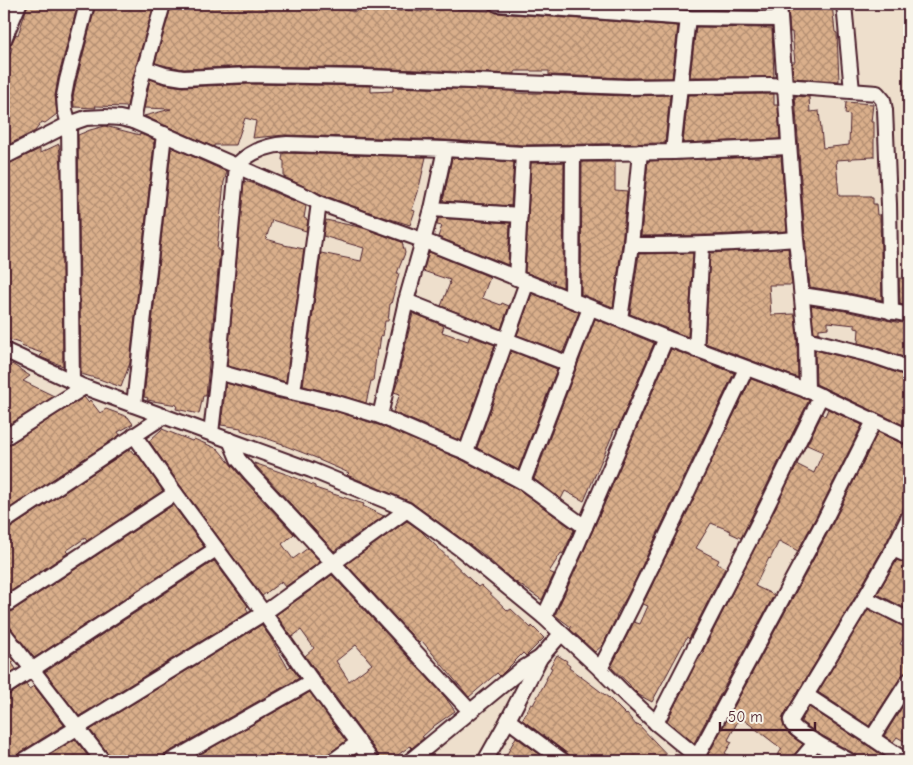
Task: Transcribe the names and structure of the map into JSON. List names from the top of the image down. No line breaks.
{"scale_bar":"50 m"}
